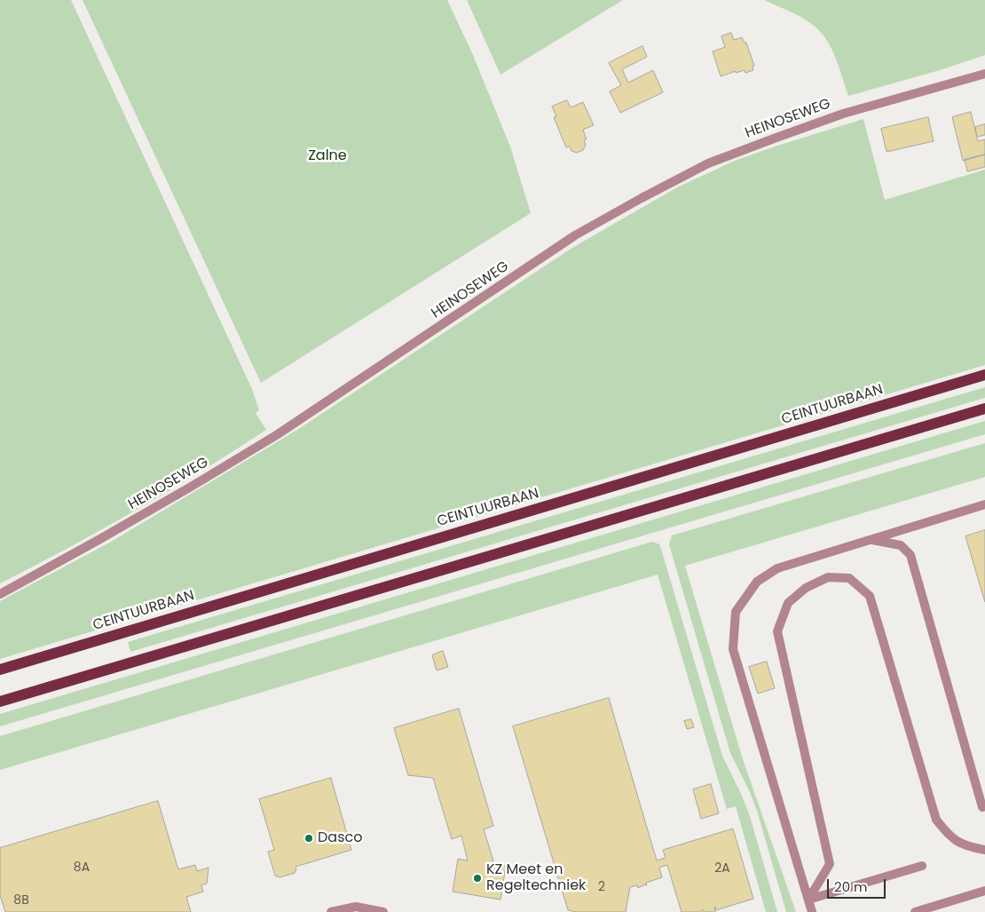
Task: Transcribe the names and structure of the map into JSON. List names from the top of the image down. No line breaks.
{"streets":{"main road":["CEINTUURBAAN"],"street":["HEINOSEWEG"]},"parks":["Zalne"],"places":["Dasco","KZ Meet en Regeltechniek"],"house_numbers":["8A","2A","2","8B"],"scale_bar":"20 m"}
